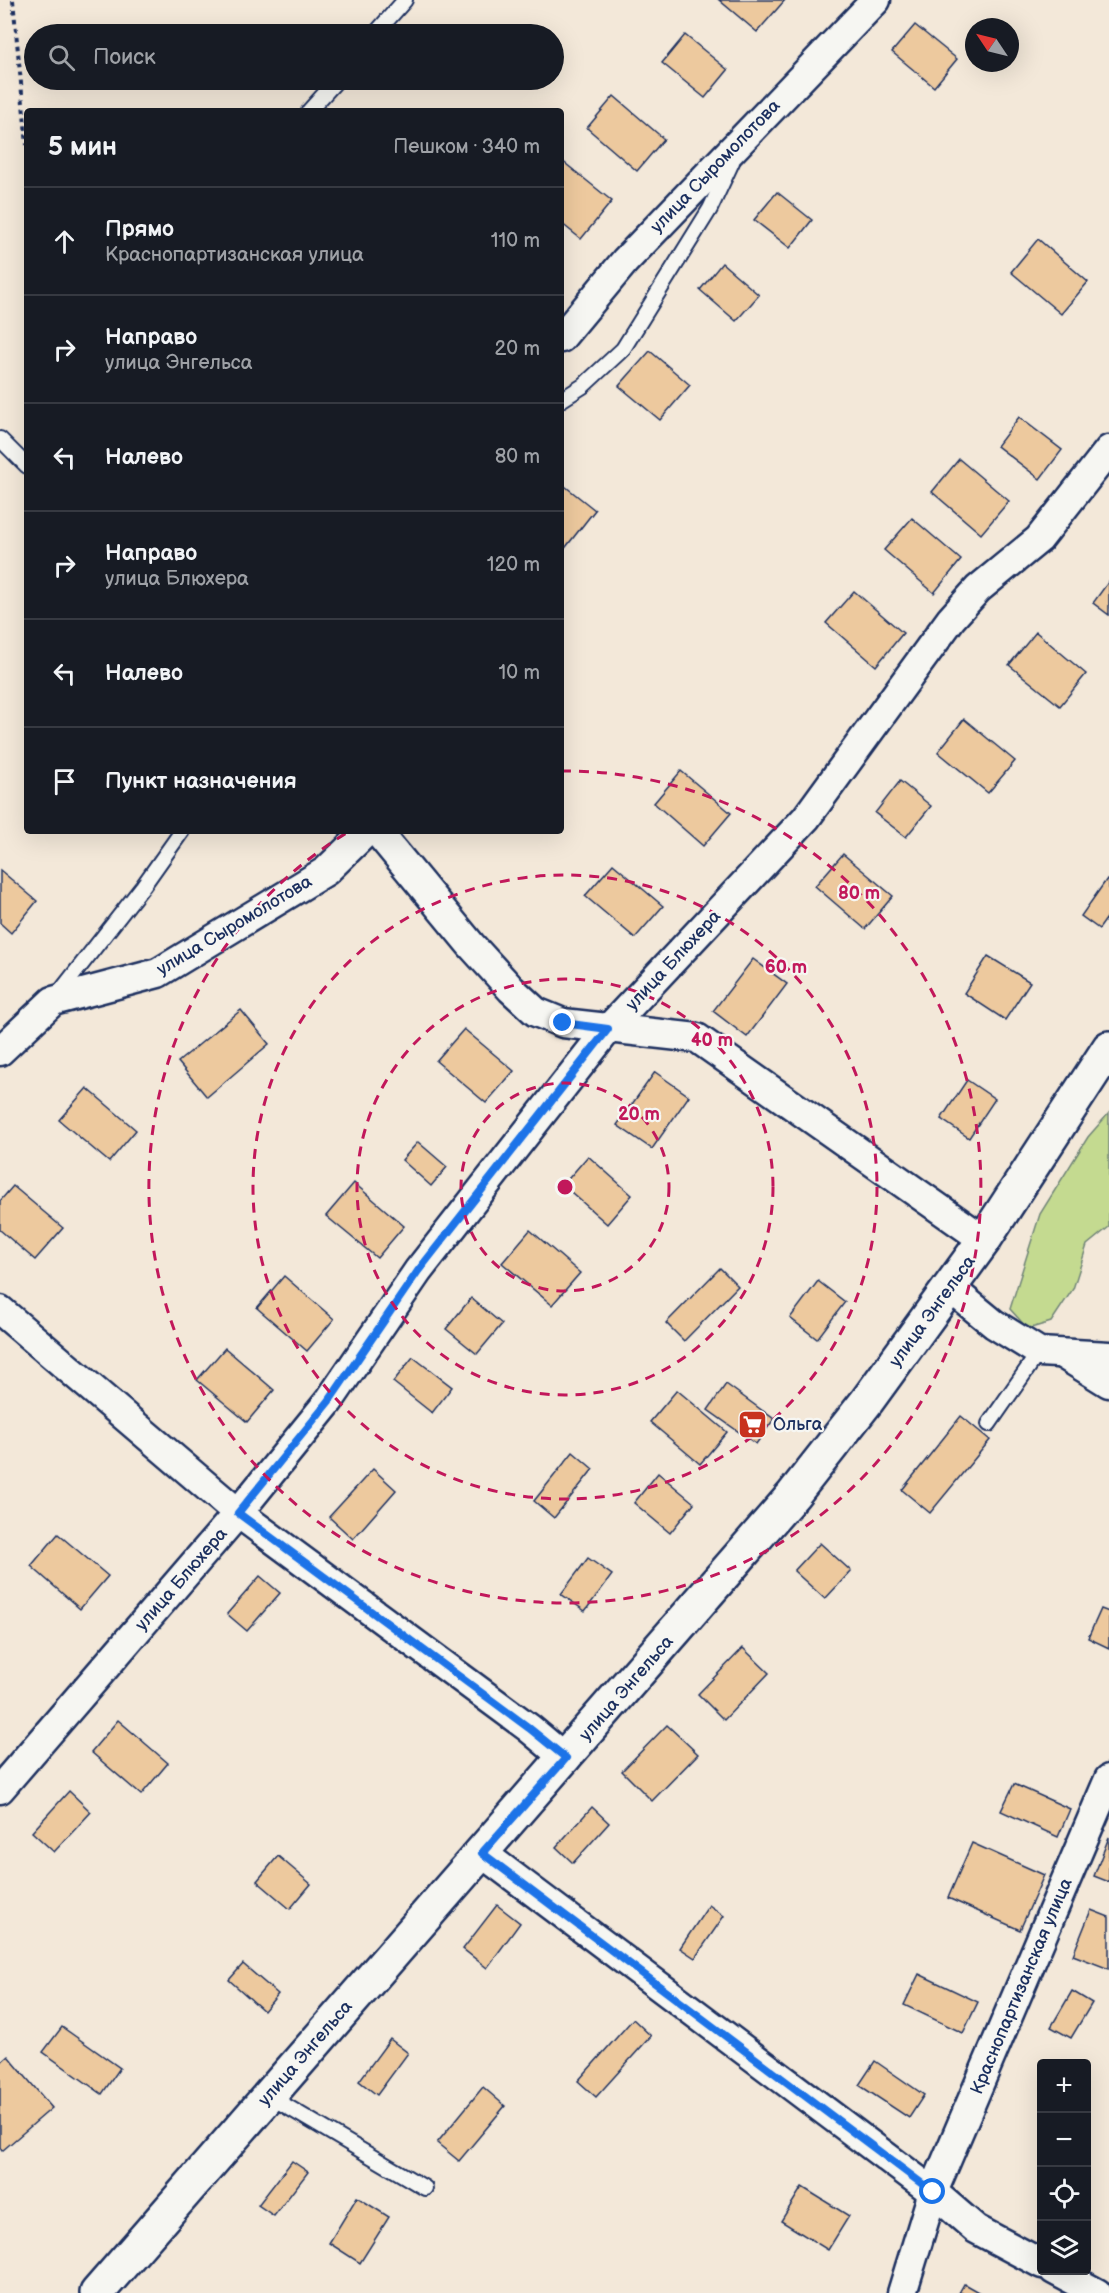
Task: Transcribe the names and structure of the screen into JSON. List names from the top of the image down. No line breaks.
{"streets":{"main road":["улица Энгельса"],"street":["улица Сыромолотова","улица Блюхера","Краснопартизанская улица"]},"places":{"supermarket":["Ольга"]},"north":"top left","page":{"search":"Поиск","heading":["5 мин","Пешком · 340 m"],"list":[["Прямо","Краснопартизанская улица","110 m"],["Направо","улица Энгельса","20 m"],["Налево","80 m"],["Направо","улица Блюхера","120 m"],["Налево","10 m"],"Пункт назначения"],"map_buttons":["+","−"]},"rings":["80 m","60 m","40 m","20 m"]}
